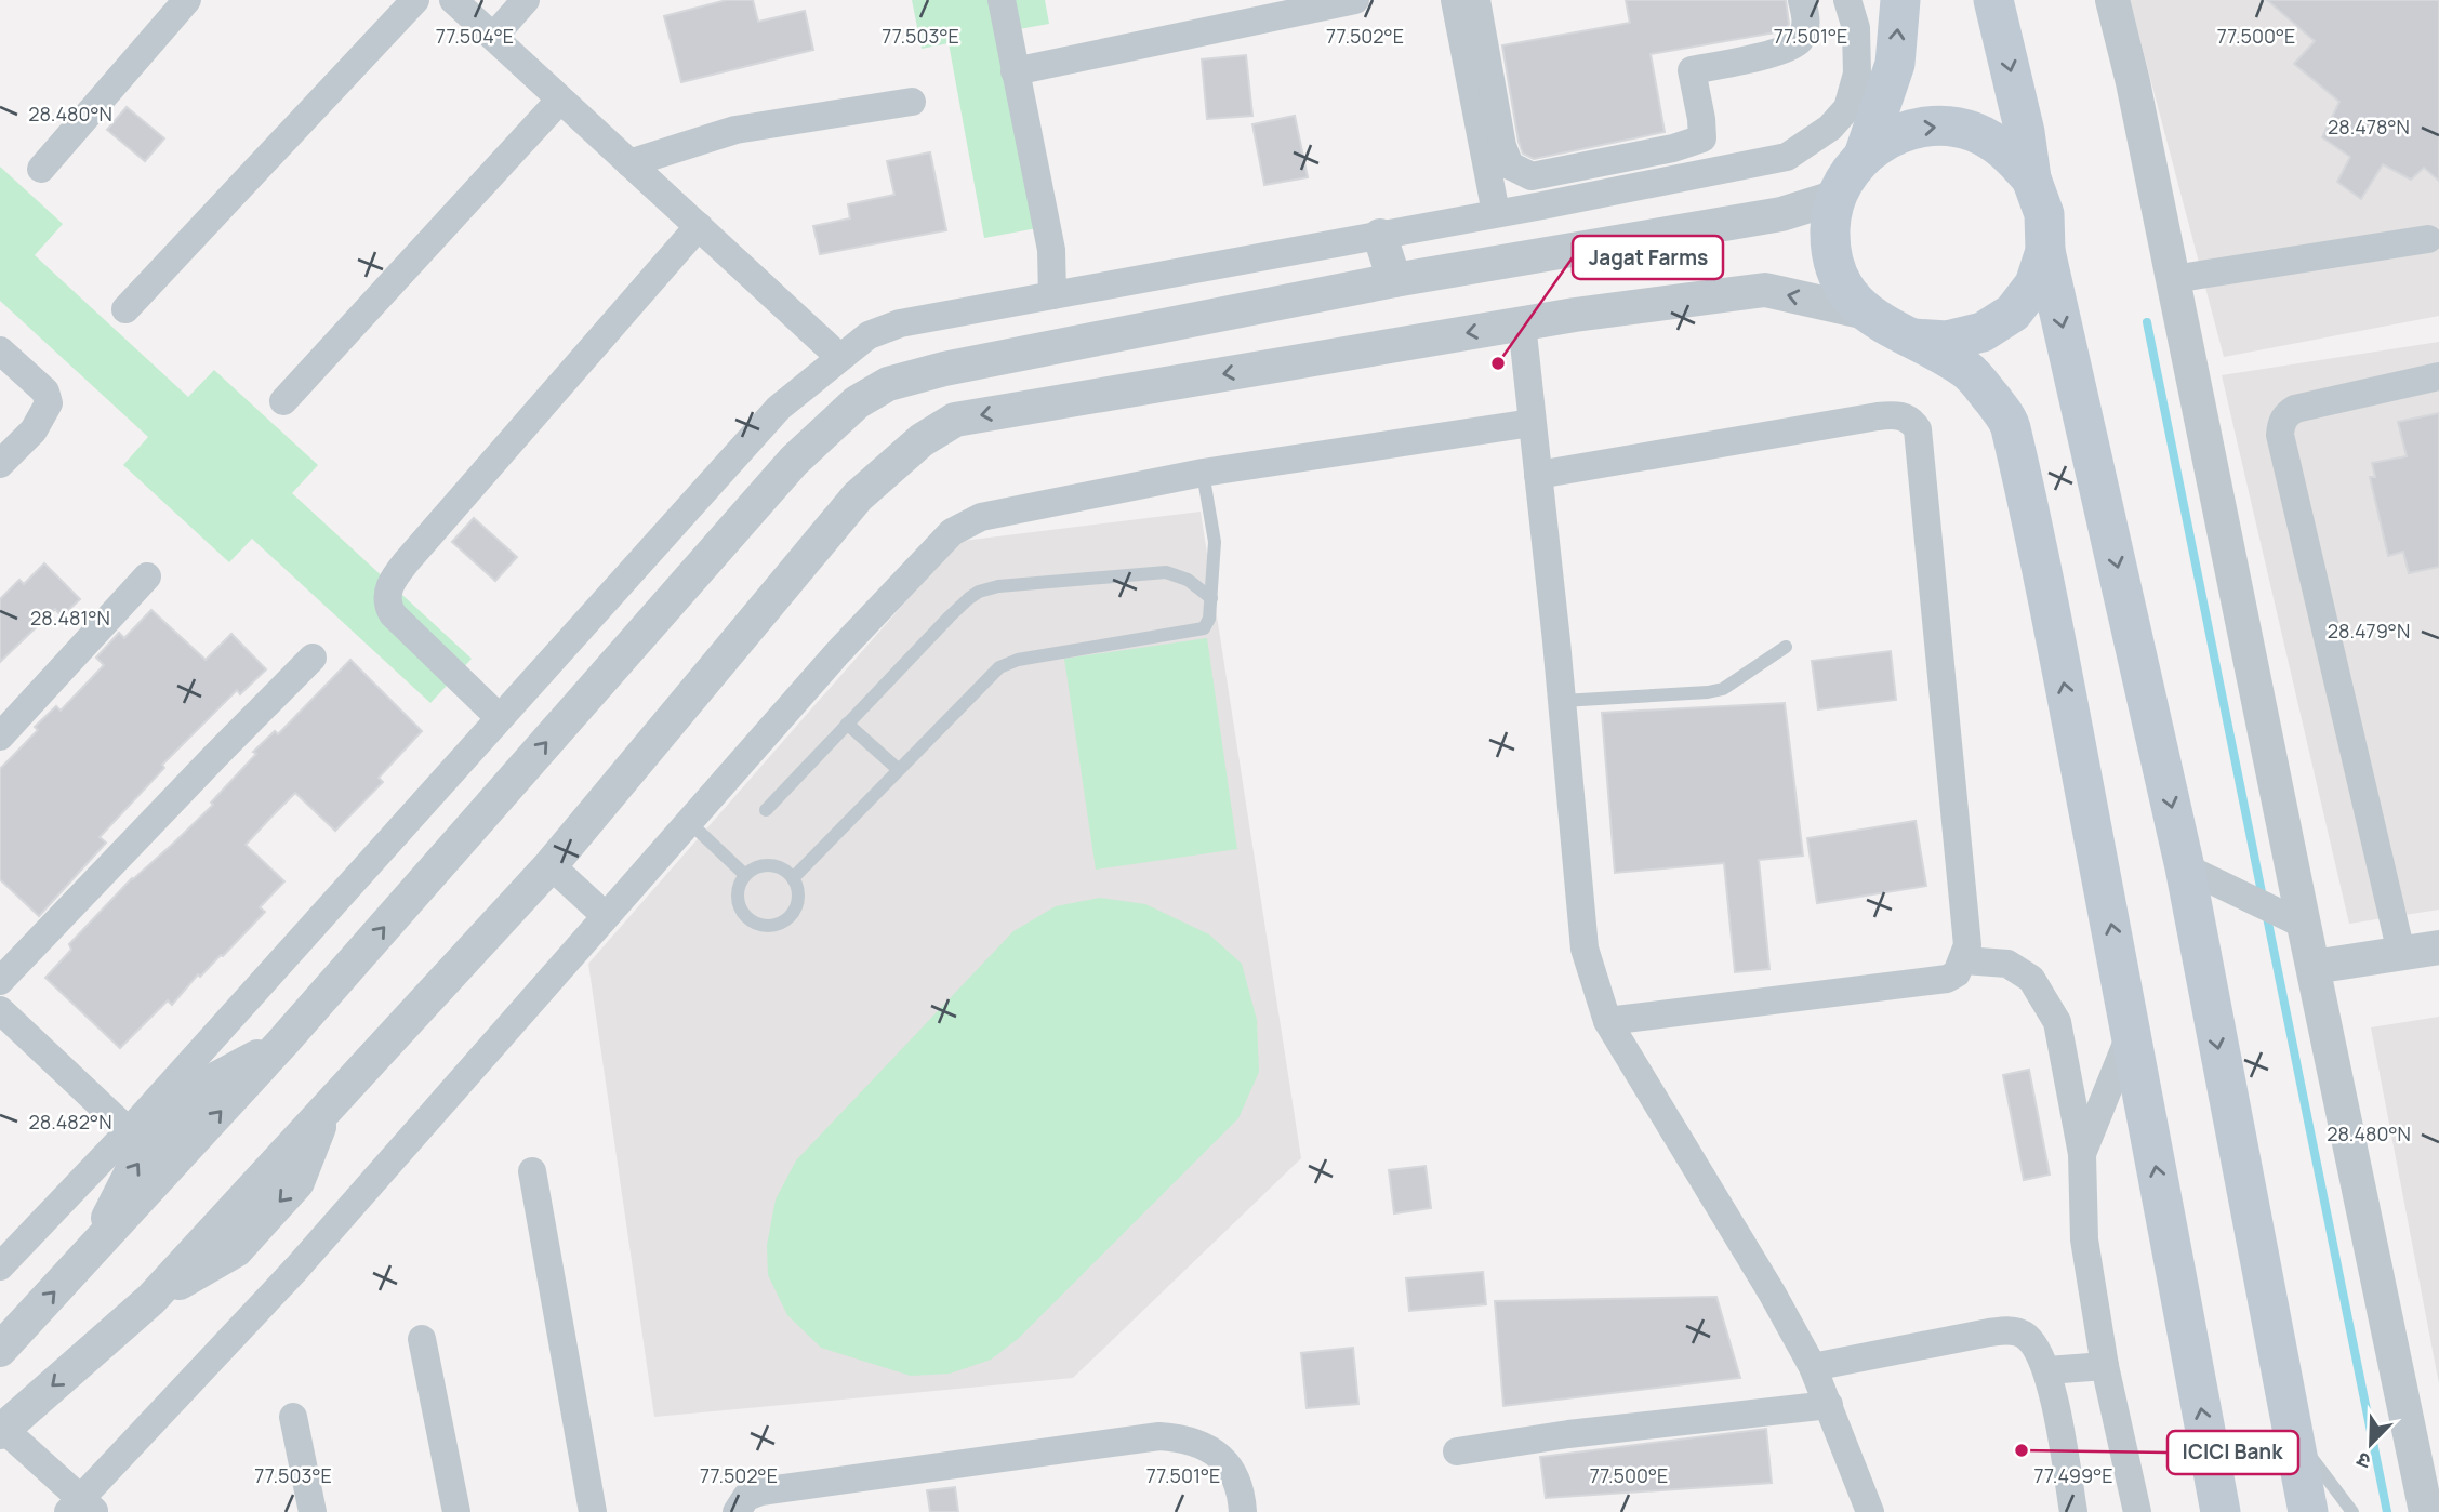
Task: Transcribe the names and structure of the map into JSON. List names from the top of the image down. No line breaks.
{"places":["Jagat Farms","ICICI Bank"],"north":"bottom left","coordinates":["77.503°E","77.502°E","77.501°E","77.500°E","77.504°E","28.480°N","28.478°N","28.481°N","28.479°N","28.482°N","77.499°E"]}
